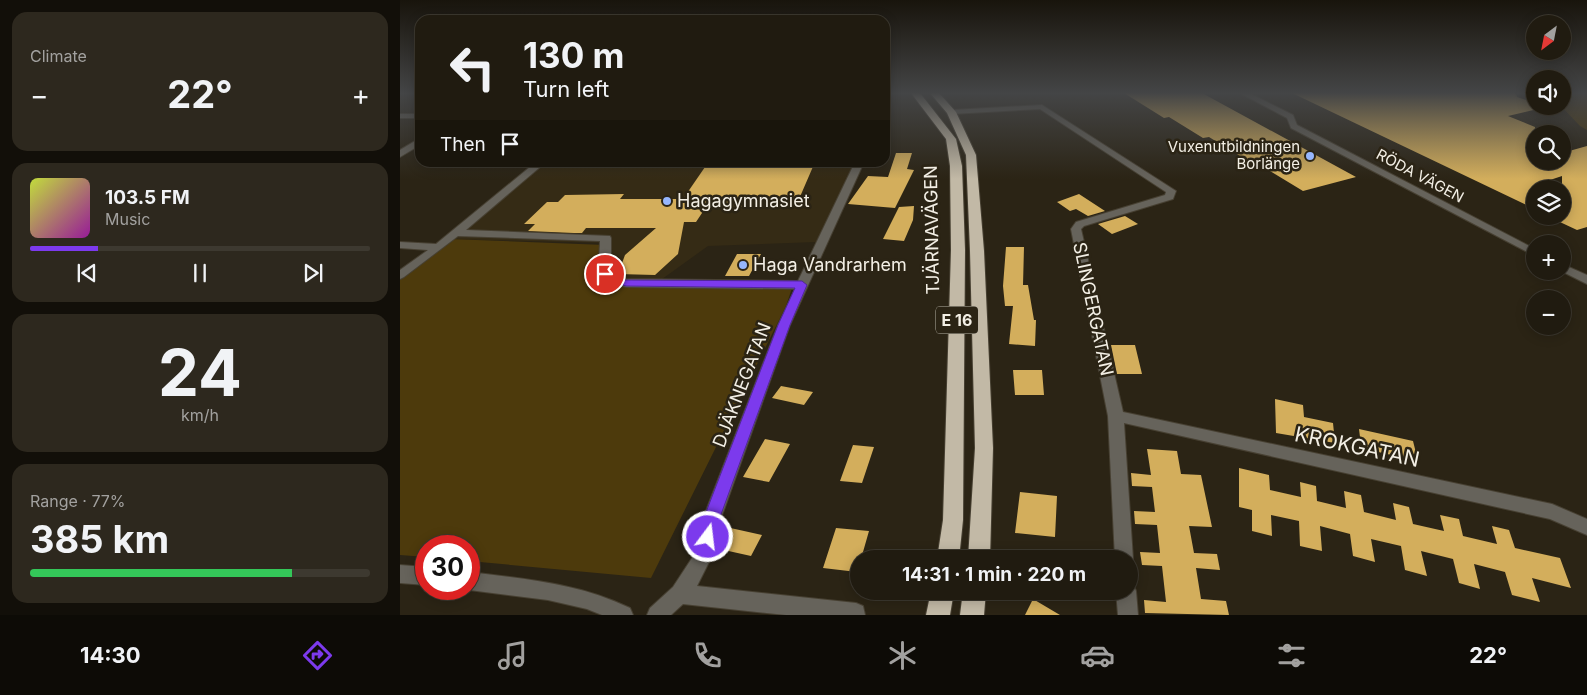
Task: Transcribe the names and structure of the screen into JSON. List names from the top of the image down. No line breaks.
{"streets":{"highway":["TJÄRNAVÄGEN","E 16"],"street":["RÖDA VÄGEN","SLINGERGATAN","DJÄKNEGATAN","KROKGATAN"]},"crossings":[["SLINGERGATAN","KROKGATAN"]],"places":["Vuxenutbildningen Borlänge","Hagagymnasiet","Haga Vandrarhem"],"north":"bottom left","page":{"tile":["Climate",["24","km/h"],["Range · 77%","385 km"]],"map_buttons":["+","−"],"turn":["130 m","Turn left"],"heat":["−","22°","+"],"then":"Then","song":["103.5 FM","Music"],"limit":"30","trip":"14:31 · 1 min · 220 m","tabs":["14:30","22°"]}}
